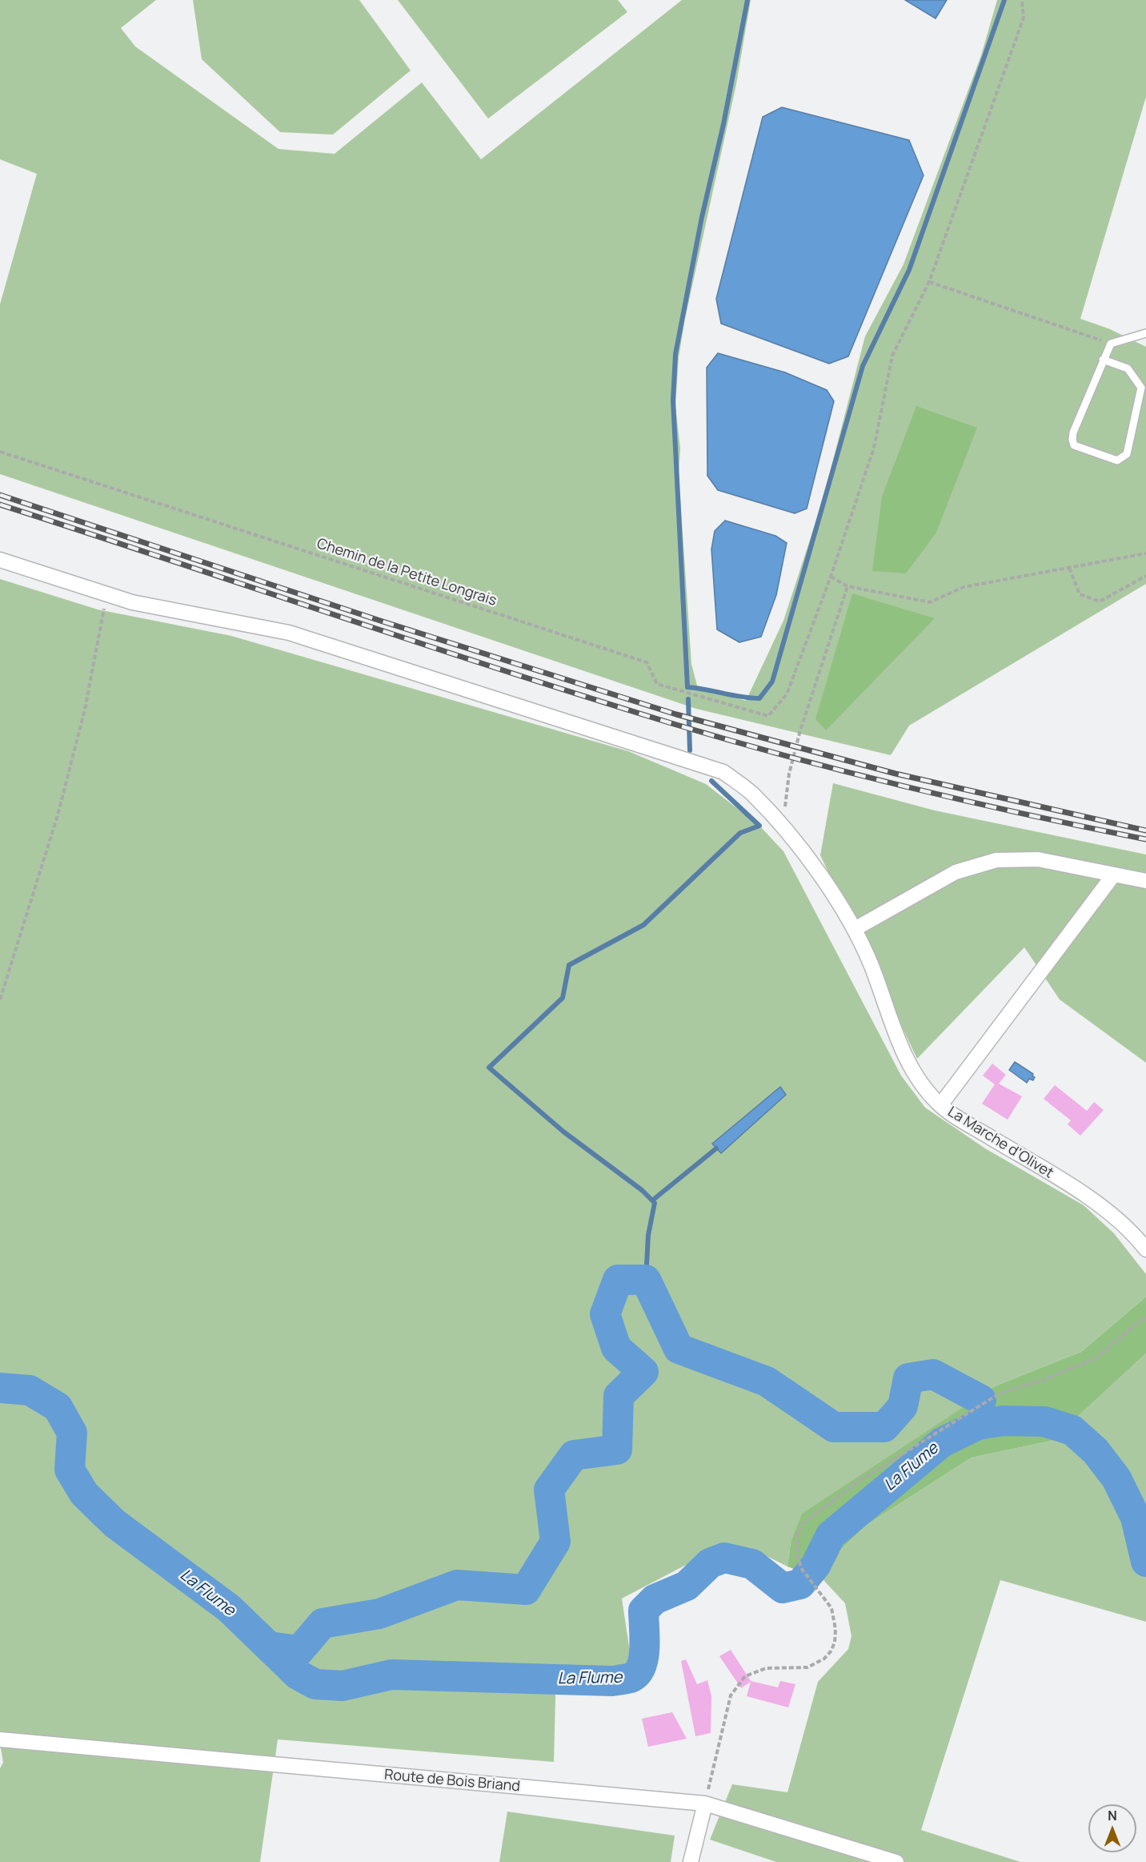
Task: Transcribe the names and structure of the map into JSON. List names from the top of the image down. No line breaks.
{"streets":{"street":["La Marche d'Olivet","Route de Bois Briand"],"path":["Chemin de la Petite Longrais"]},"water":["La Flume"],"north":"top"}
